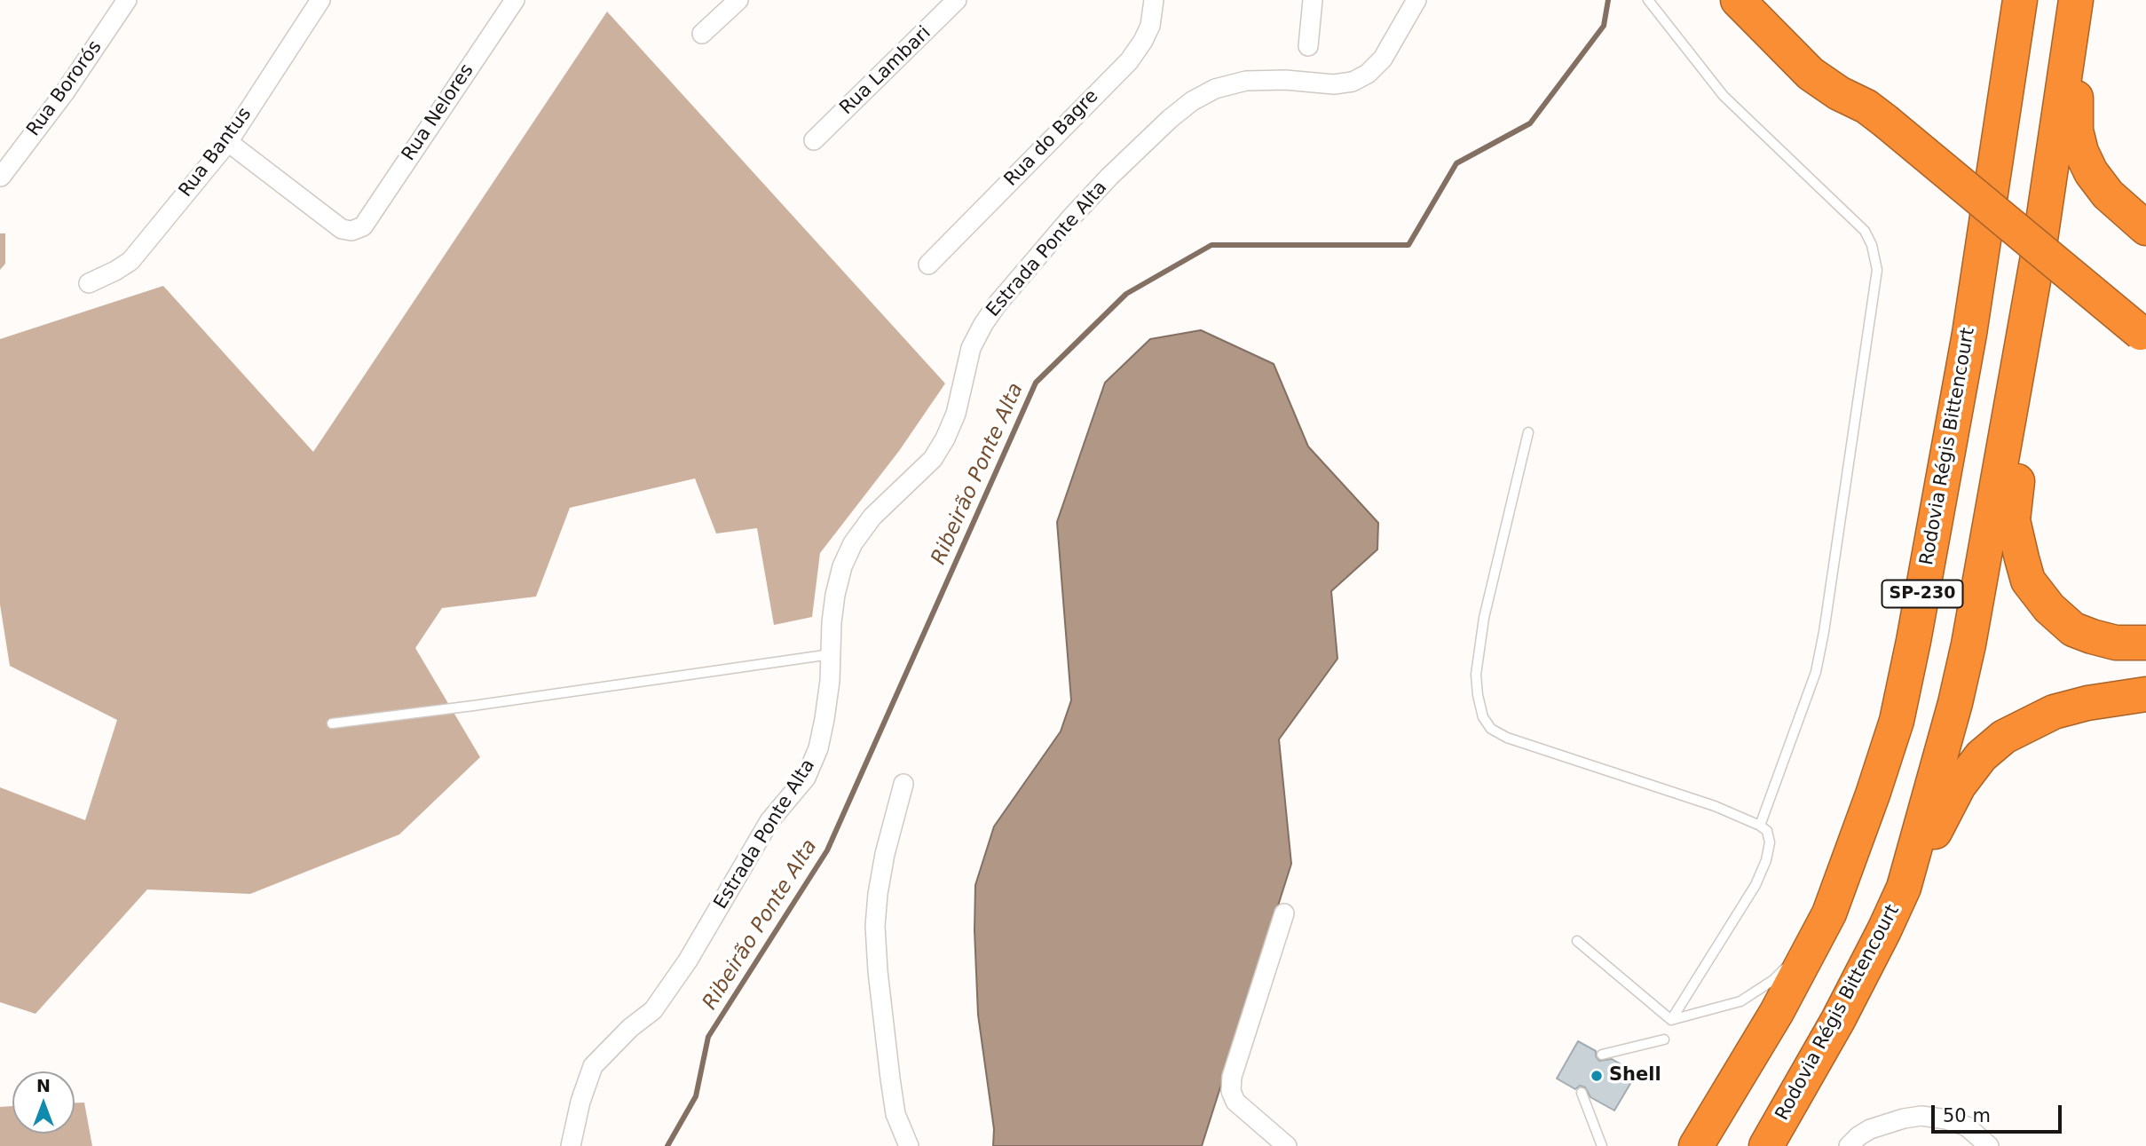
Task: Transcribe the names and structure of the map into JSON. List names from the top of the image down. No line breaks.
{"streets":{"highway":["Rodovia Régis Bittencourt","SP-230"],"street":["Rua Lambari","Rua Bororós","Rua Nelores","Rua do Bagre","Rua Bantus","Estrada Ponte Alta"]},"crossings":[["Rua Nelores","Rua Bantus"]],"water":["Ribeirão Ponte Alta"],"places":["Shell"],"scale_bar":"50 m","north":"top"}
